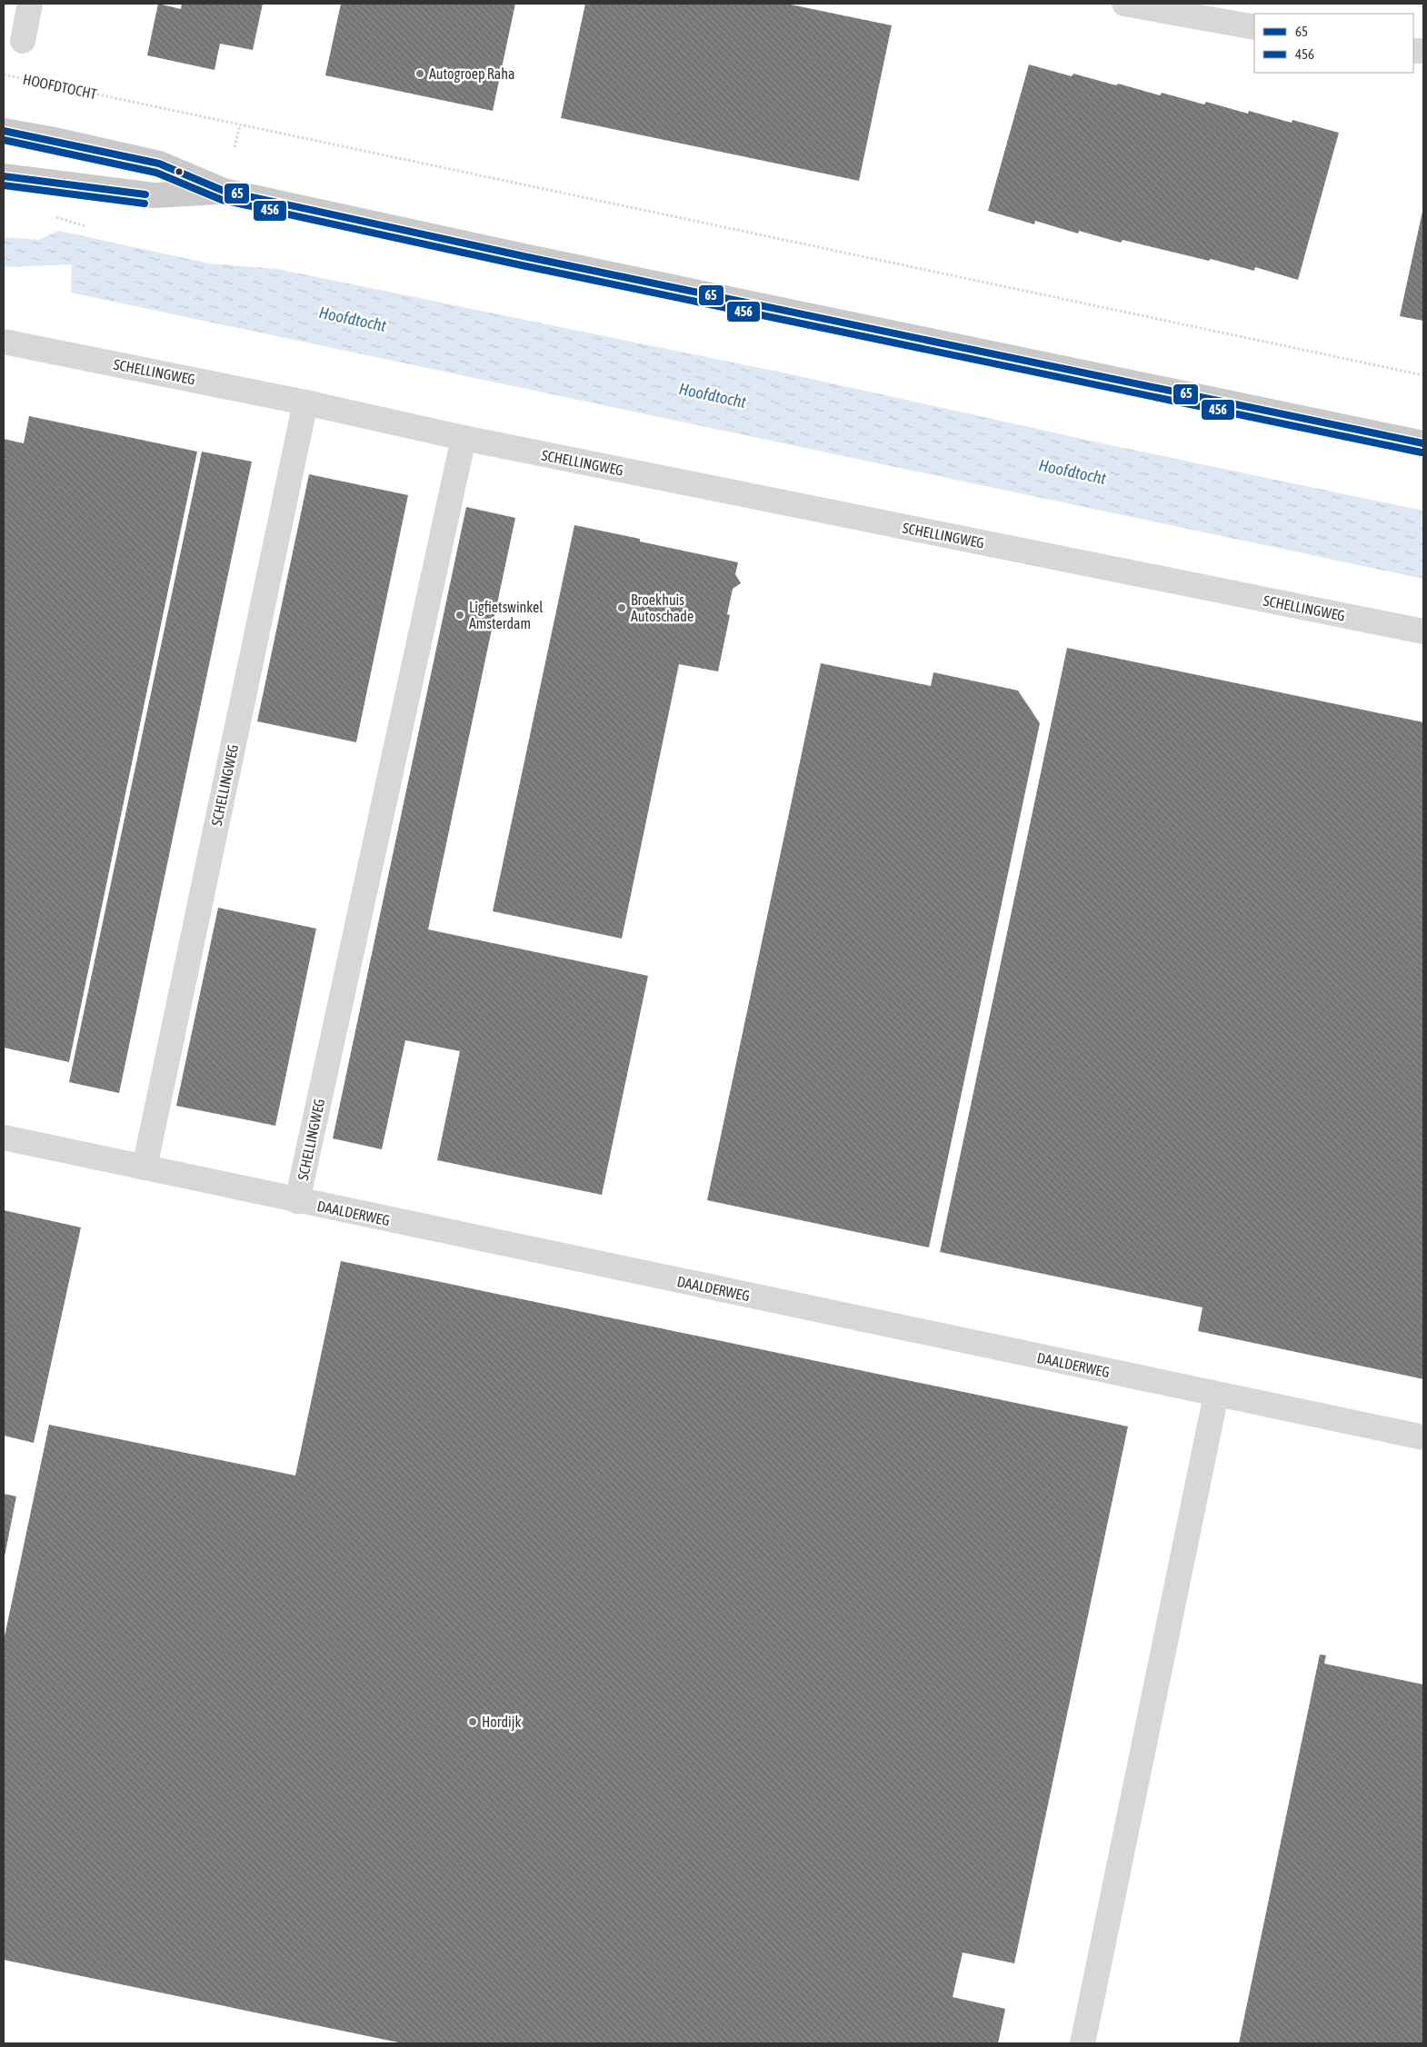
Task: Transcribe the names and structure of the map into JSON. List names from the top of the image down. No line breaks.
{"streets":{"street":["SCHELLINGWEG","DAALDERWEG"],"path":["HOOFDTOCHT"]},"crossings":[["SCHELLINGWEG","DAALDERWEG"]],"water":["Hoofdtocht"],"places":["Autogroep Raha","Broekhuis Autoschade","Ligfietswinkel Amsterdam","Hordijk"],"lines":["transit line 65","transit line 456"],"legend":["65","456"]}
